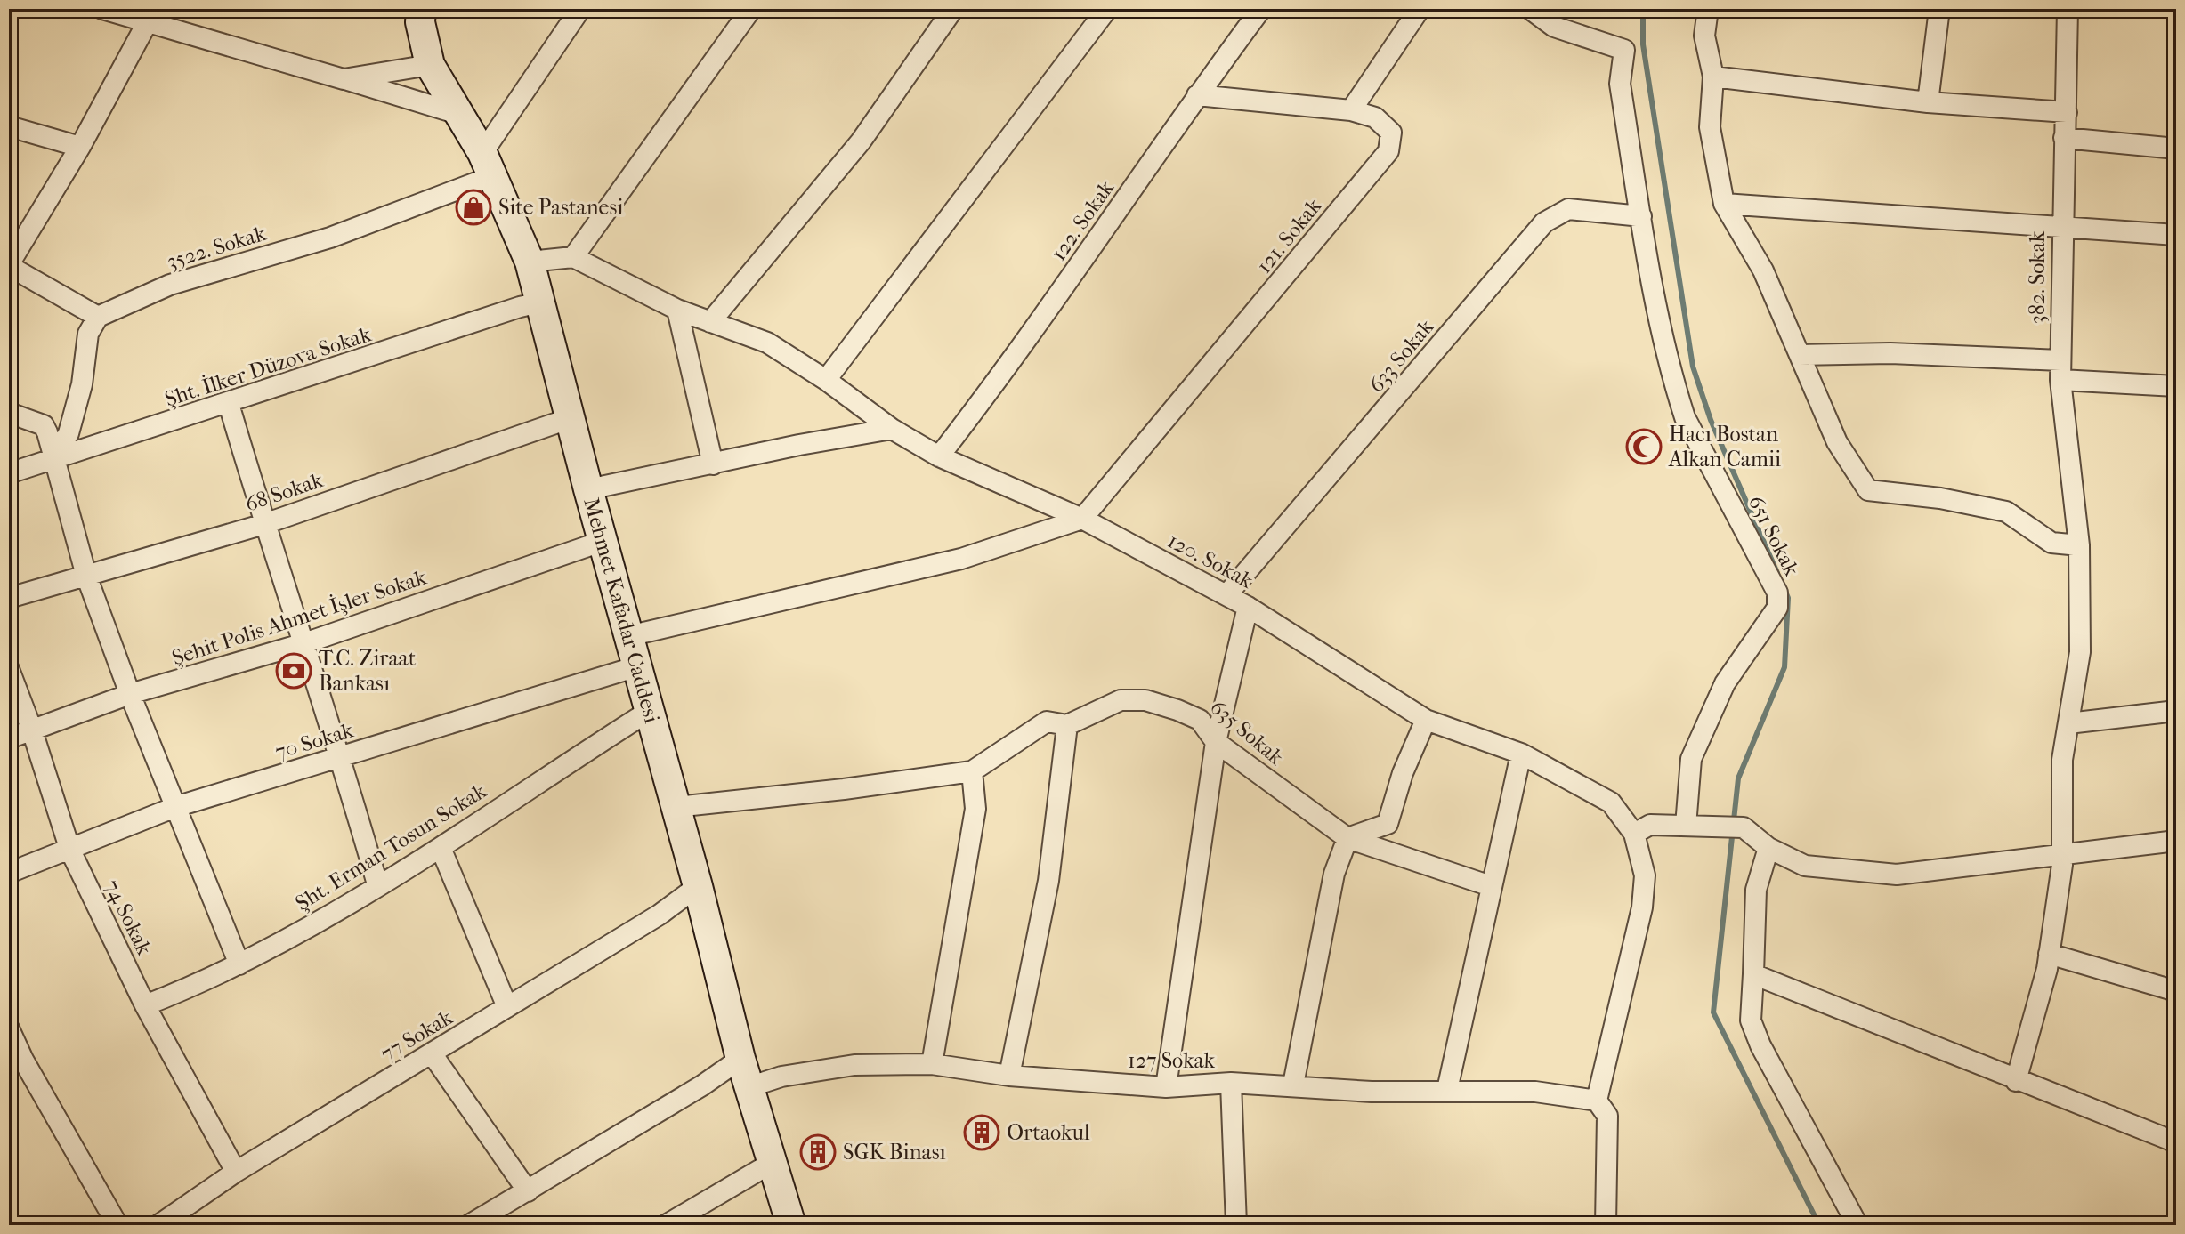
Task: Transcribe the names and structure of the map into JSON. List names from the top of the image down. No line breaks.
{"streets":{"main road":["Mehmet Kafadar Caddesi"],"street":["122. Sokak","121. Sokak","3522. Sokak","382. Sokak","633 Sokak","Şht. İlker Düzova Sokak","68 Sokak","651 Sokak","120. Sokak","Şehit Polis Ahmet İşler Sokak","635 Sokak","70 Sokak","Şht. Erman Tosun Sokak","74 Sokak","77 Sokak","127 Sokak"]},"crossings":[["122. Sokak","121. Sokak"],["122. Sokak","120. Sokak"],["121. Sokak","120. Sokak"],["3522. Sokak","Mehmet Kafadar Caddesi"],["633 Sokak","651 Sokak"],["633 Sokak","120. Sokak"],["Şht. İlker Düzova Sokak","Mehmet Kafadar Caddesi"],["68 Sokak","Mehmet Kafadar Caddesi"],["Mehmet Kafadar Caddesi","Şehit Polis Ahmet İşler Sokak"],["Mehmet Kafadar Caddesi","635 Sokak"],["Mehmet Kafadar Caddesi","70 Sokak"],["Mehmet Kafadar Caddesi","Şht. Erman Tosun Sokak"],["Mehmet Kafadar Caddesi","77 Sokak"],["Mehmet Kafadar Caddesi","127 Sokak"],["Şehit Polis Ahmet İşler Sokak","74 Sokak"],["70 Sokak","74 Sokak"],["Şht. Erman Tosun Sokak","74 Sokak"],["74 Sokak","77 Sokak"]],"places":{"shop":["Site Pastanesi"],"mosque":["Hacı Bostan Alkan Camii"],"bank":["T.C. Ziraat Bankası"],"building":["Ortaokul","SGK Binası"]}}
